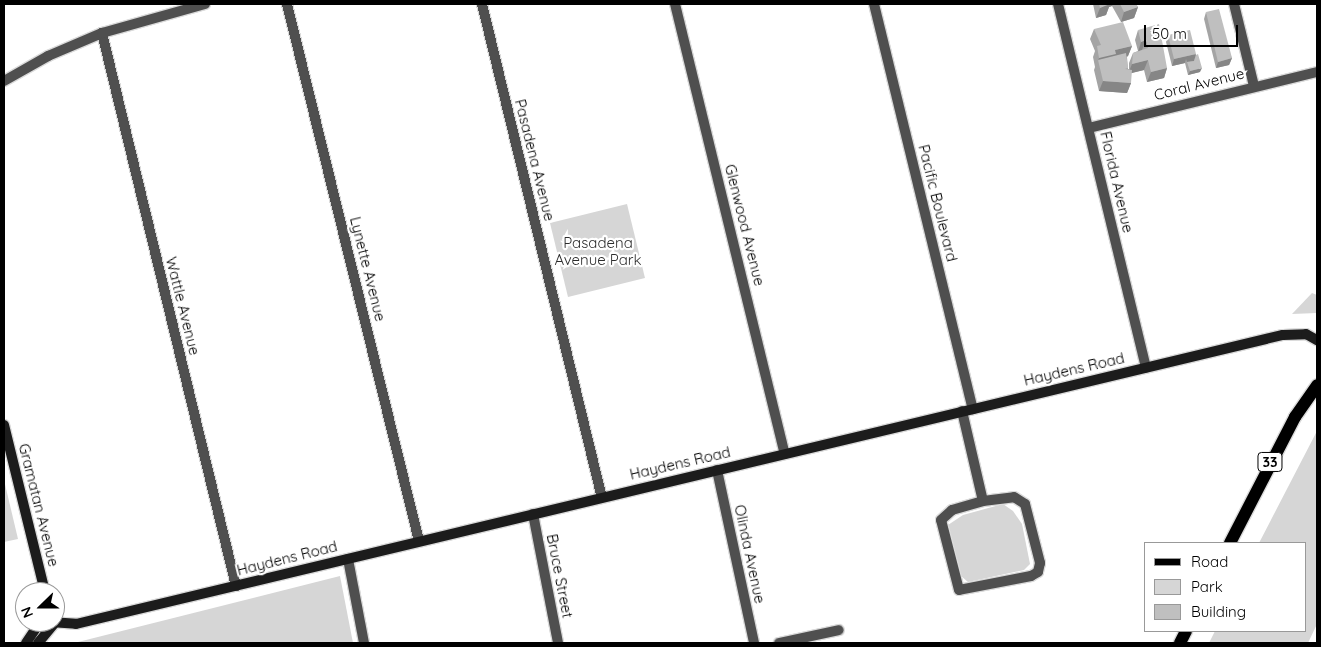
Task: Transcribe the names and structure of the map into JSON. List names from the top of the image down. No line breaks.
{"streets":{"main road":["33"],"street":["Coral Avenue","Pasadena Avenue","Florida Avenue","Pacific Boulevard","Glenwood Avenue","Lynette Avenue","Wattle Avenue","Haydens Road","Gramatan Avenue","Olinda Avenue","Bruce Street"]},"crossings":[["Coral Avenue","Florida Avenue"],["Pasadena Avenue","Haydens Road"],["Florida Avenue","Haydens Road"],["Pacific Boulevard","Haydens Road"],["Glenwood Avenue","Haydens Road"],["Lynette Avenue","Haydens Road"],["Wattle Avenue","Haydens Road"],["Haydens Road","Olinda Avenue"],["Haydens Road","Bruce Street"]],"parks":["Pasadena Avenue Park"],"legend":["Road","Park","Building"],"scale_bar":"50 m","north":"left"}
